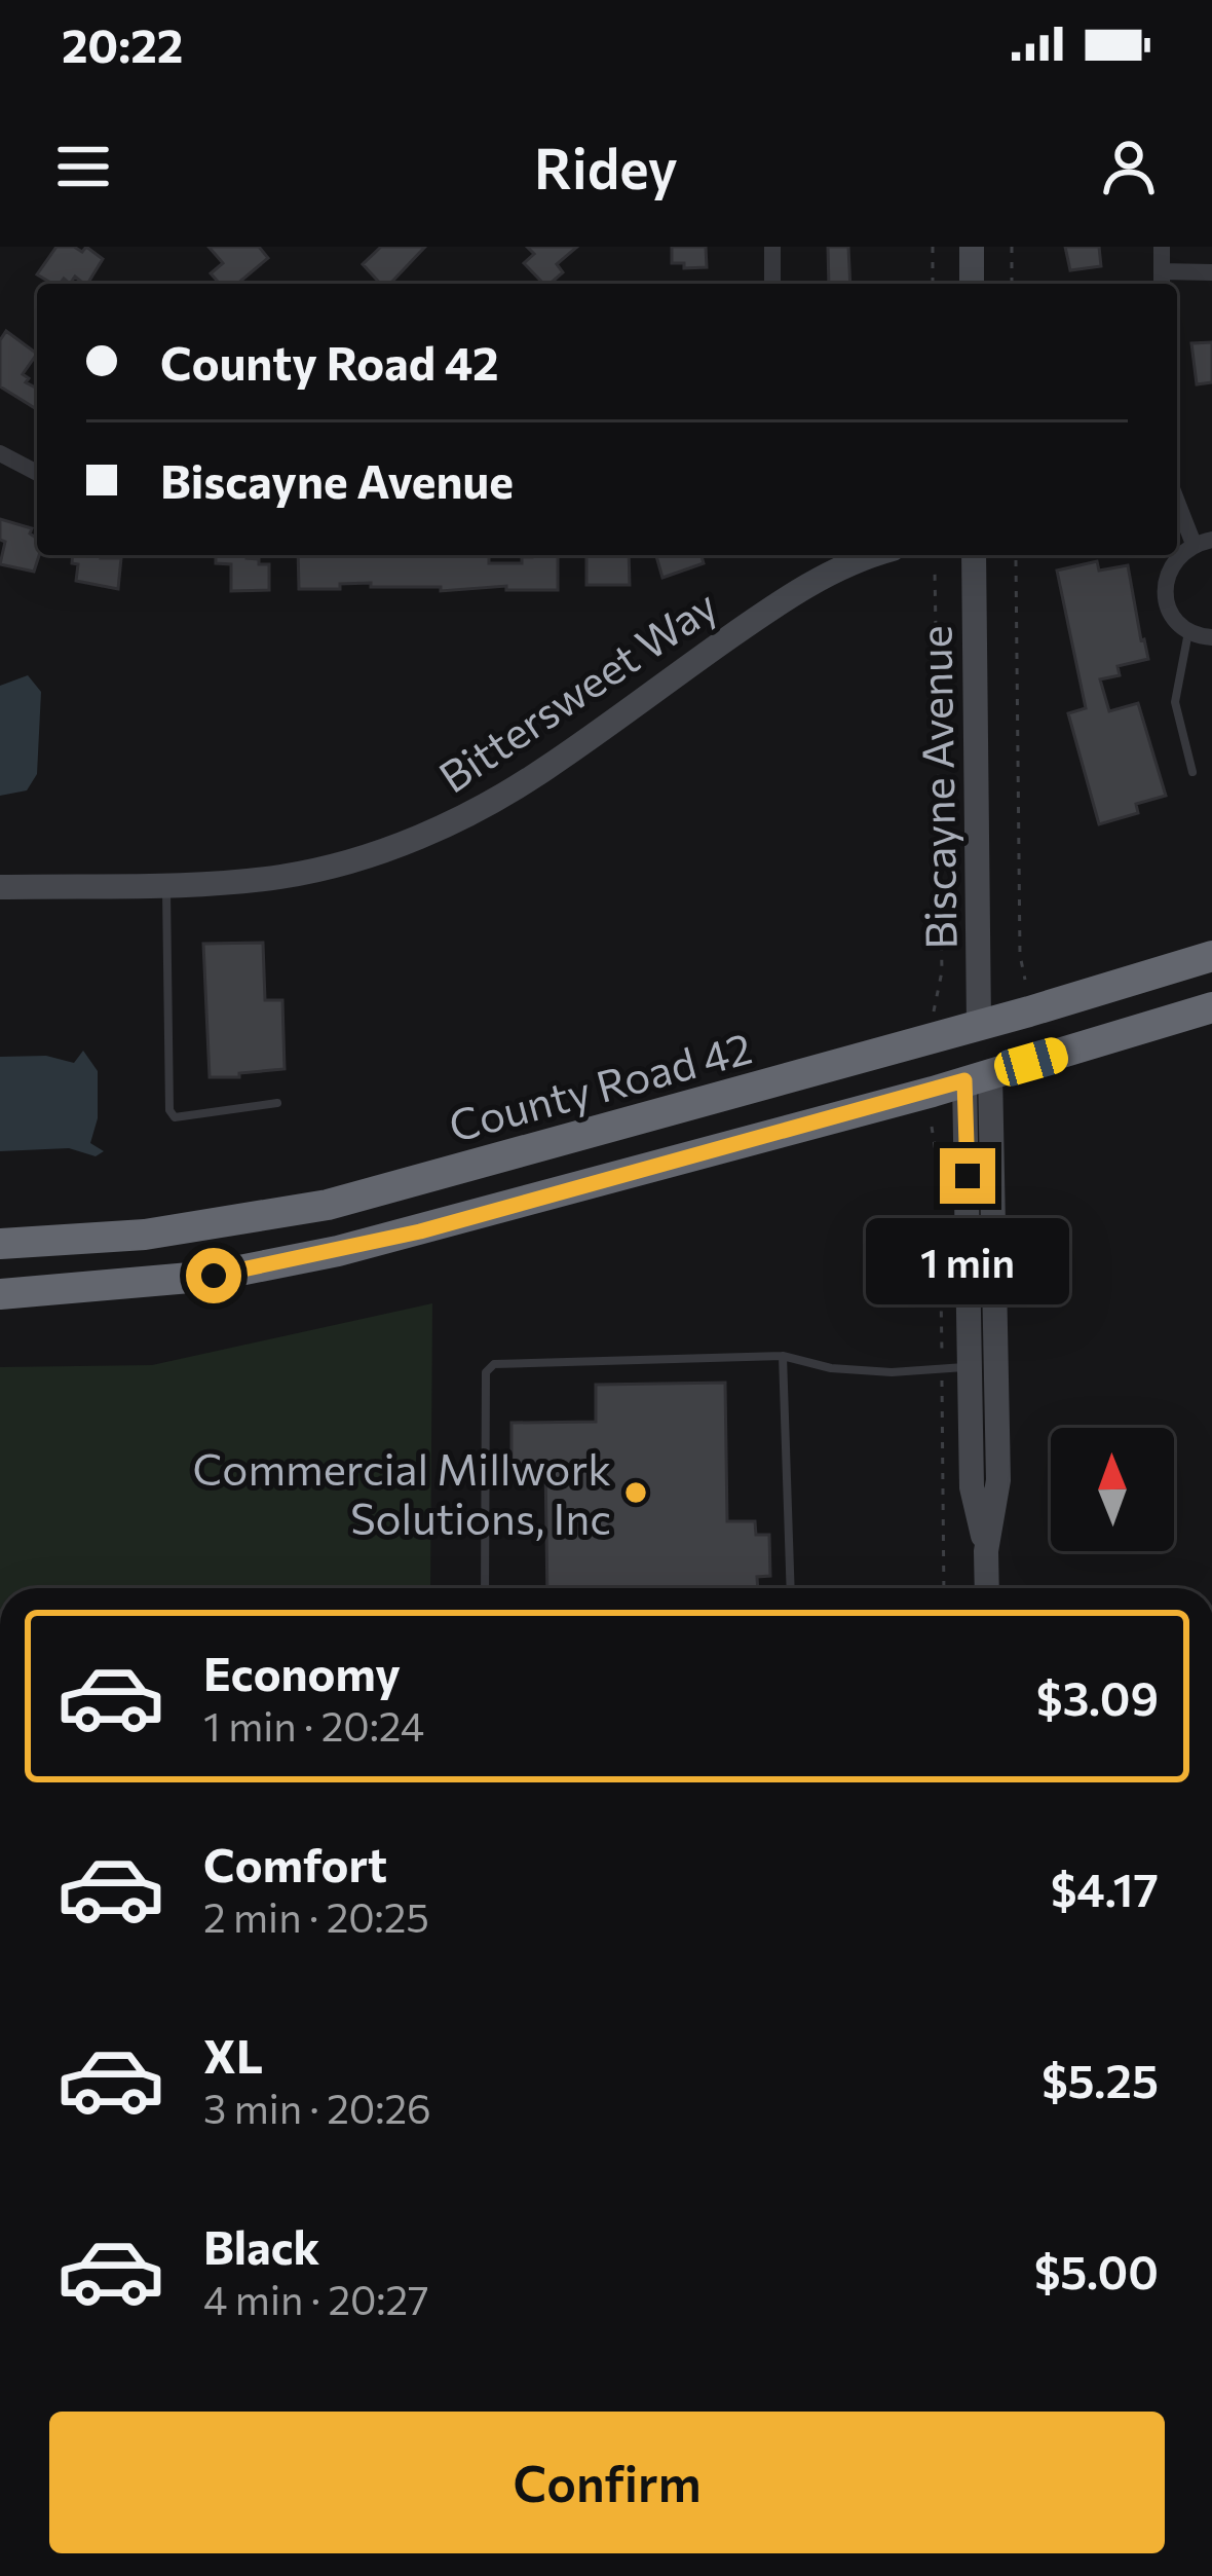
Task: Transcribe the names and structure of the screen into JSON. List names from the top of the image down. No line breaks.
{"streets":{"highway":["County Road 42"],"street":["Bittersweet Way","Biscayne Avenue"]},"crossings":[["Biscayne Avenue","County Road 42"]],"places":["Commercial Millwork Solutions, Inc"],"north":"top","page":{"status":"20:22","header":"Ridey","banner":["County Road 42","Biscayne Avenue"],"bubble":"1 min","list":[{"name":"Economy","note":"1 min · 20:24","value":"$3.09"},{"name":"Comfort","note":"2 min · 20:25","value":"$4.17"},{"name":"XL","note":"3 min · 20:26","value":"$5.25"},{"name":"Black","note":"4 min · 20:27","value":"$5.00"}],"buttons":"Confirm"}}
